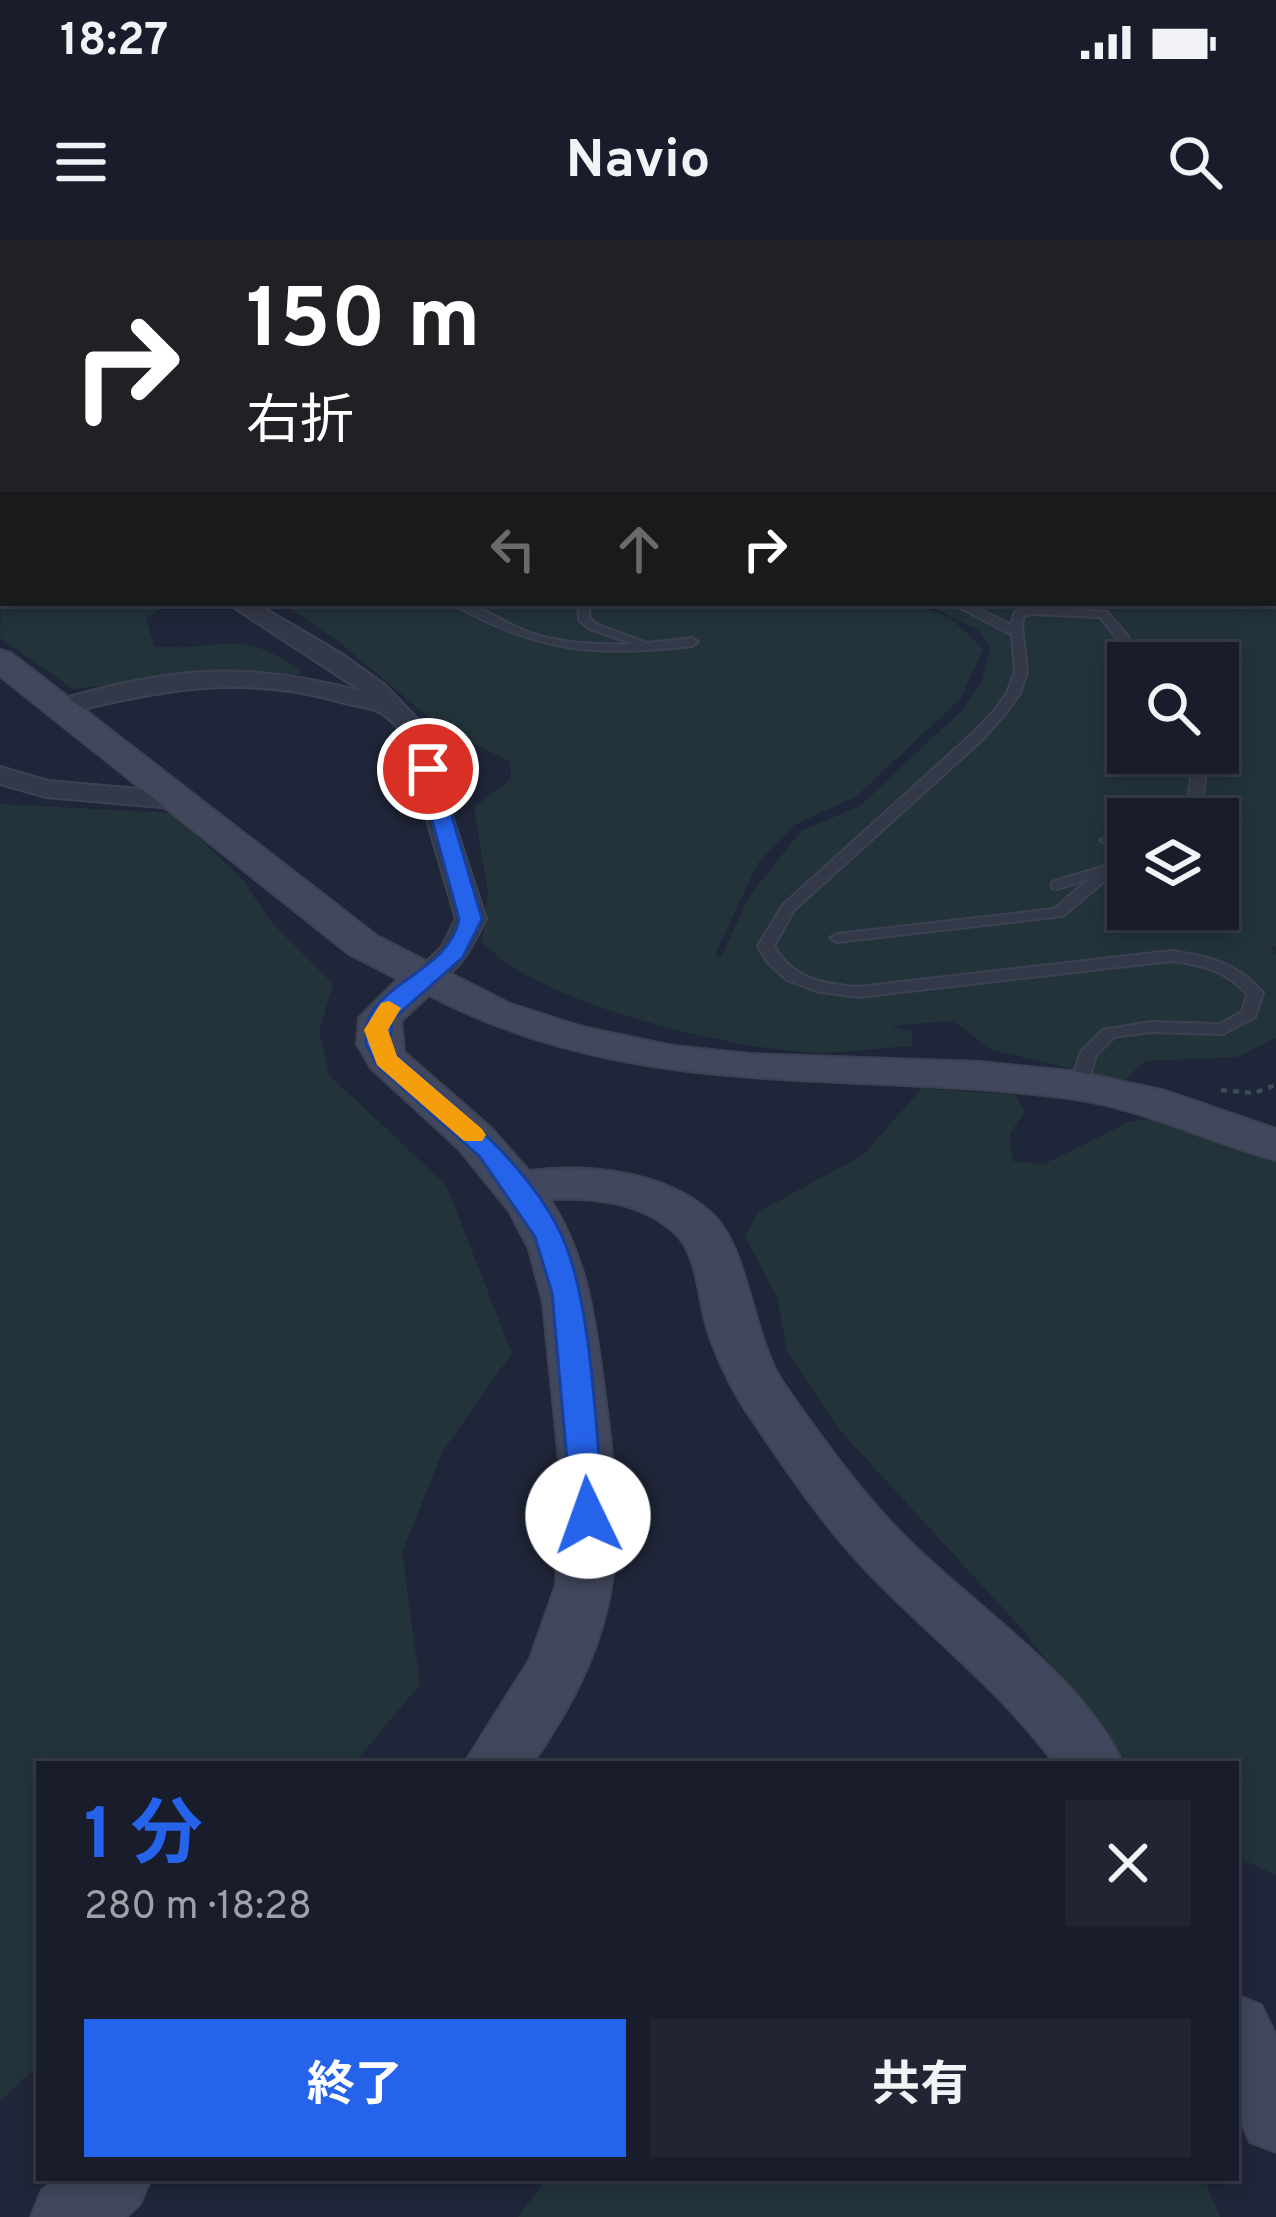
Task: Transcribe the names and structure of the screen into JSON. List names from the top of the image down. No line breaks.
{"page":{"status":"18:27","header":"Navio","turn":["150 m","右折"],"heading":["1 分","280 m · 18:28"],"buttons":["終了","共有"]}}
